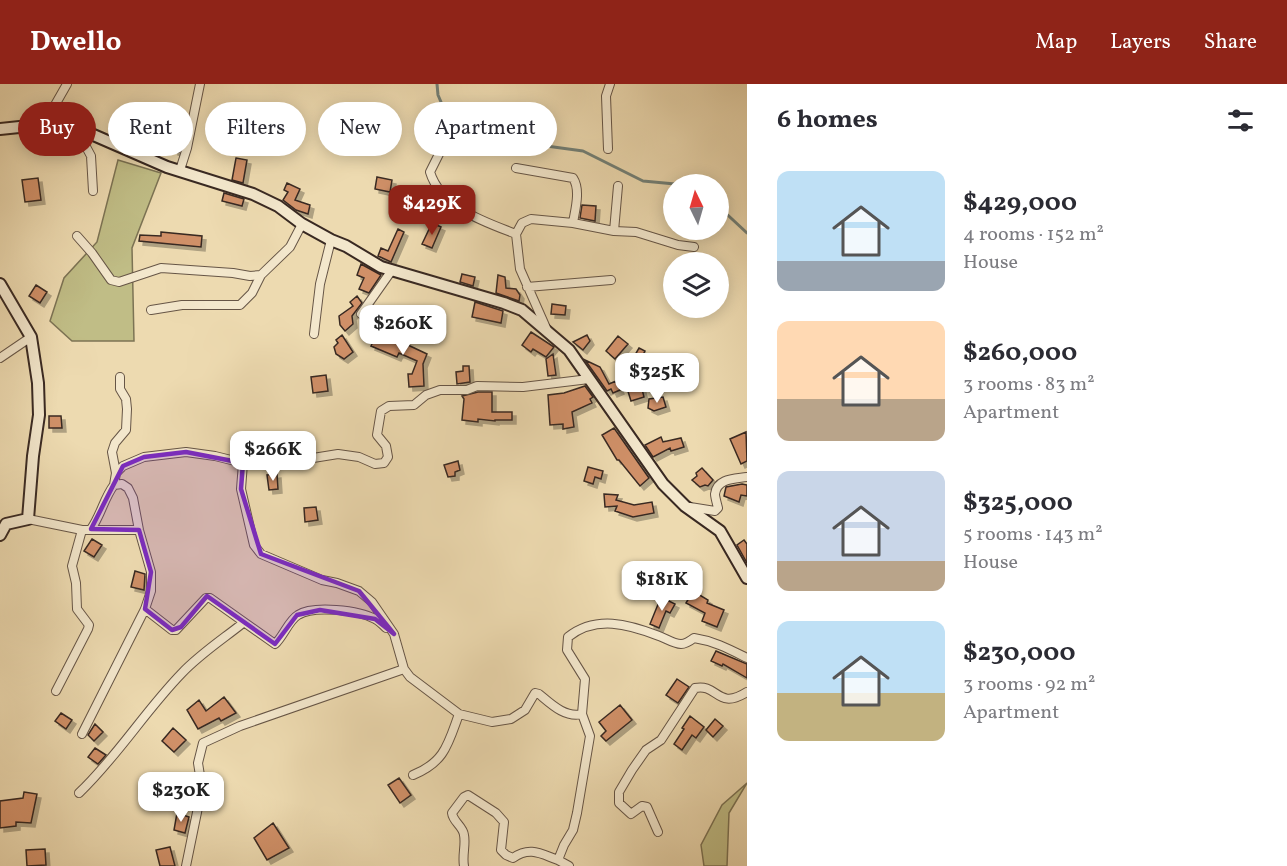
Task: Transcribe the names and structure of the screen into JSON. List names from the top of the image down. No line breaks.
{"north":"top","page":{"header":"Dwello","nav":["Map","Layers","Share"],"heading":"6 homes","chip":["Buy","Rent","Filters","New","Apartment"],"list":[{"name":"$429,000","note":"4 rooms · 152 m² · House"},{"name":"$260,000","note":"3 rooms · 83 m² · Apartment"},{"name":"$325,000","note":"5 rooms · 143 m² · House"},{"name":"$230,000","note":"3 rooms · 92 m² · Apartment"}],"price":["$429K","$260K","$325K","$266K","$181K","$230K"]}}
